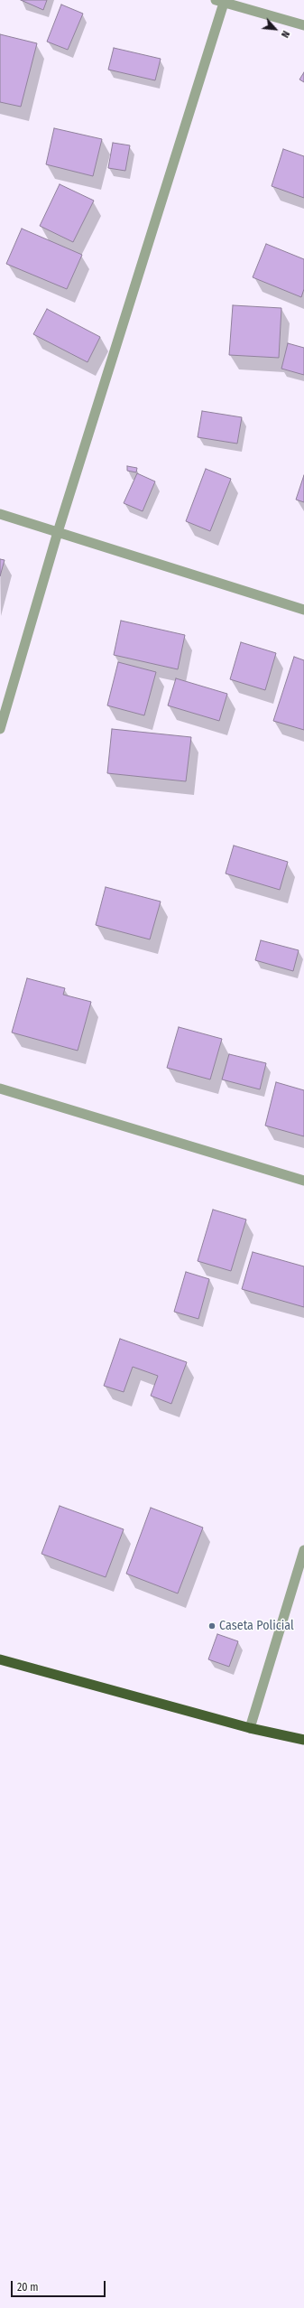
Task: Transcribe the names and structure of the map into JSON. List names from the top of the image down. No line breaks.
{"places":["Caseta Policial"],"scale_bar":"20 m","north":"bottom right"}
